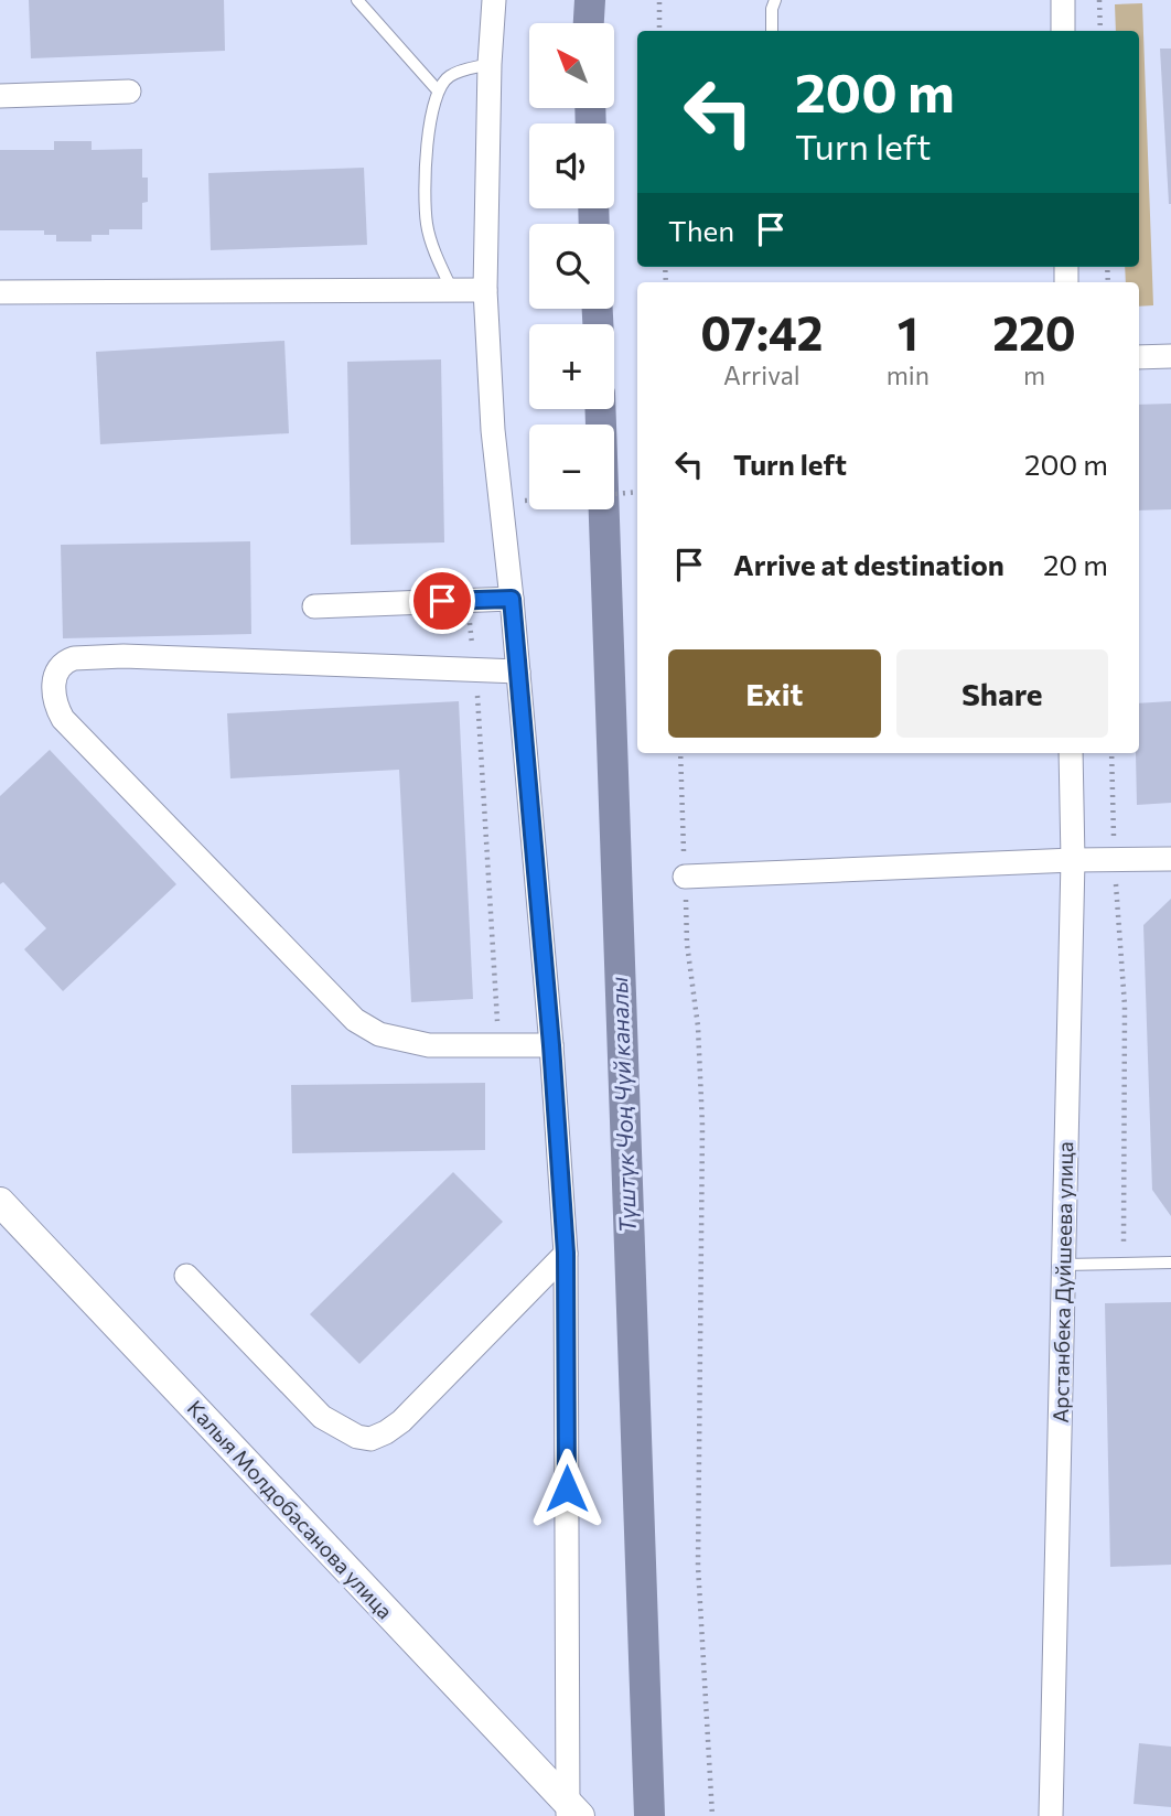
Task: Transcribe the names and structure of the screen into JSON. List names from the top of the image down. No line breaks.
{"streets":{"street":["Арстанбека Дуйшеева улица","Калыя Молдобасанова улица"]},"water":["Түштүк Чоң Чүй каналы"],"north":"top left","page":{"map_buttons":["+","−"],"turn":["200 m","Turn left"],"then":"Then","eta":["07:42","Arrival","1","min","220","m"],"list":[{"name":"Turn left","value":"200 m"},{"name":"Arrive at destination","value":"20 m"}],"buttons":["Exit","Share"]}}
